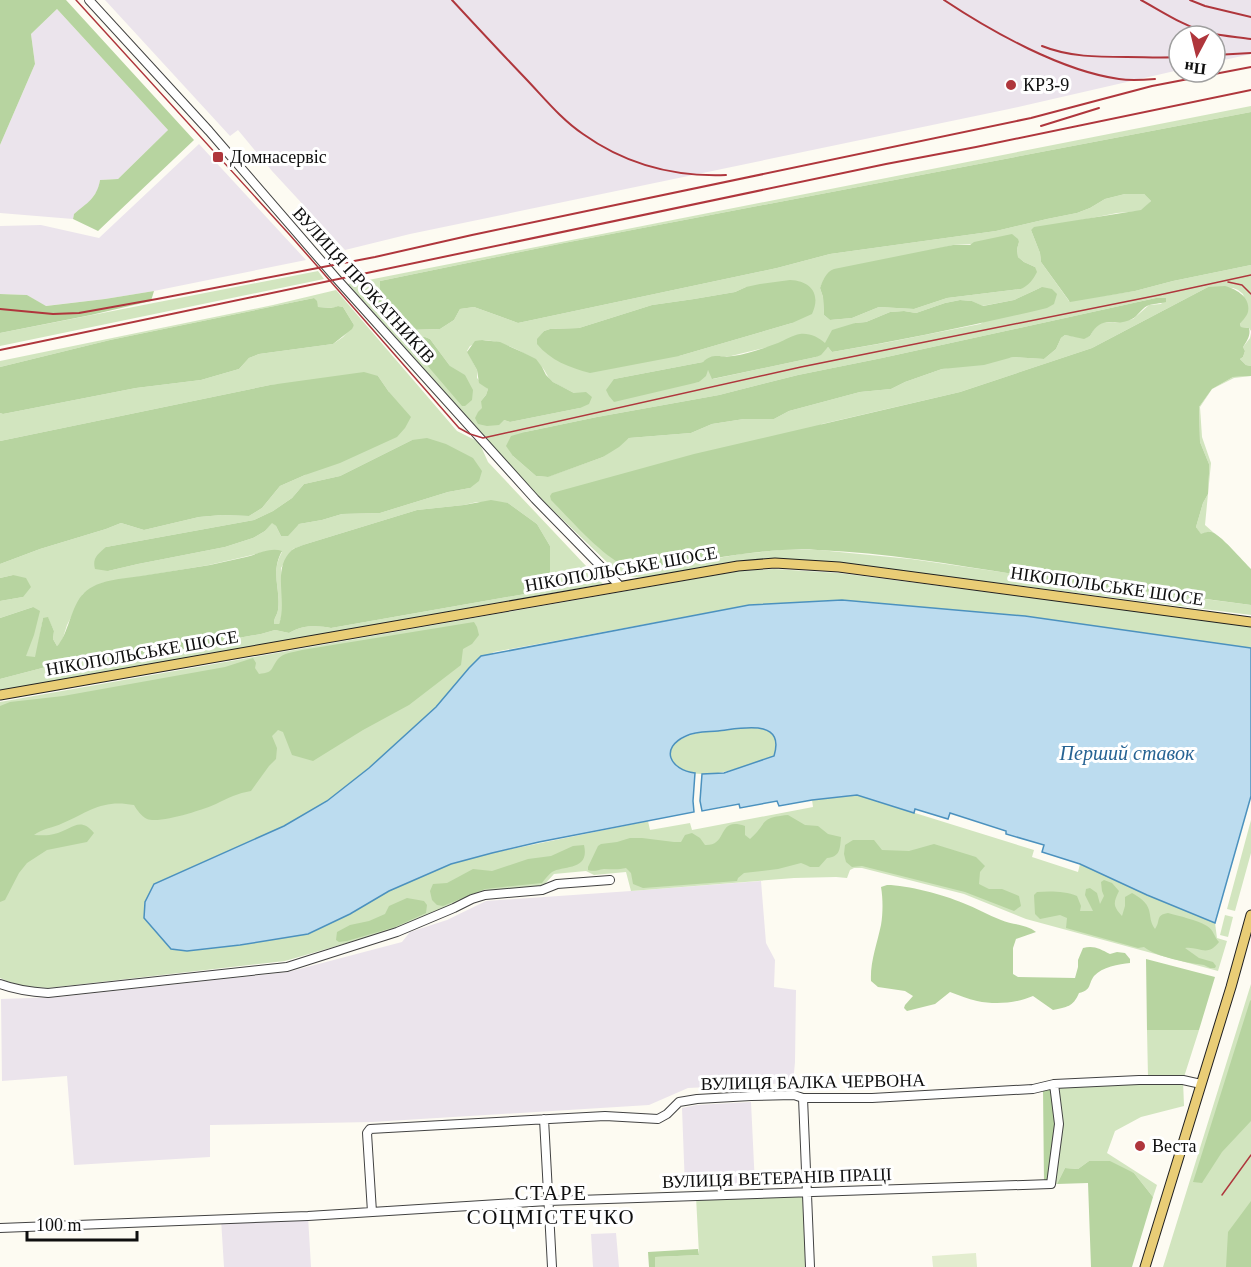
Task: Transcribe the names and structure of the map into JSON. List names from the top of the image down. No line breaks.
{"streets":{"main road":["НІКОПОЛЬСЬКЕ ШОСЕ"],"street":["ВУЛИЦЯ ПРОКАТНИКІВ","ВУЛИЦЯ БАЛКА ЧЕРВОНА","ВУЛИЦЯ ВЕТЕРАНІВ ПРАЦІ"]},"crossings":[["ВУЛИЦЯ ПРОКАТНИКІВ","НІКОПОЛЬСЬКЕ ШОСЕ"],["ВУЛИЦЯ БАЛКА ЧЕРВОНА","ВУЛИЦЯ ВЕТЕРАНІВ ПРАЦІ"]],"districts":["СТАРЕ СОЦМІСТЕЧКО"],"water":["Перший ставок"],"places":{"other":["КРЗ-9","Веста"],"transit":["Домнасервіс"]},"scale_bar":"100 m","north":"bottom"}
